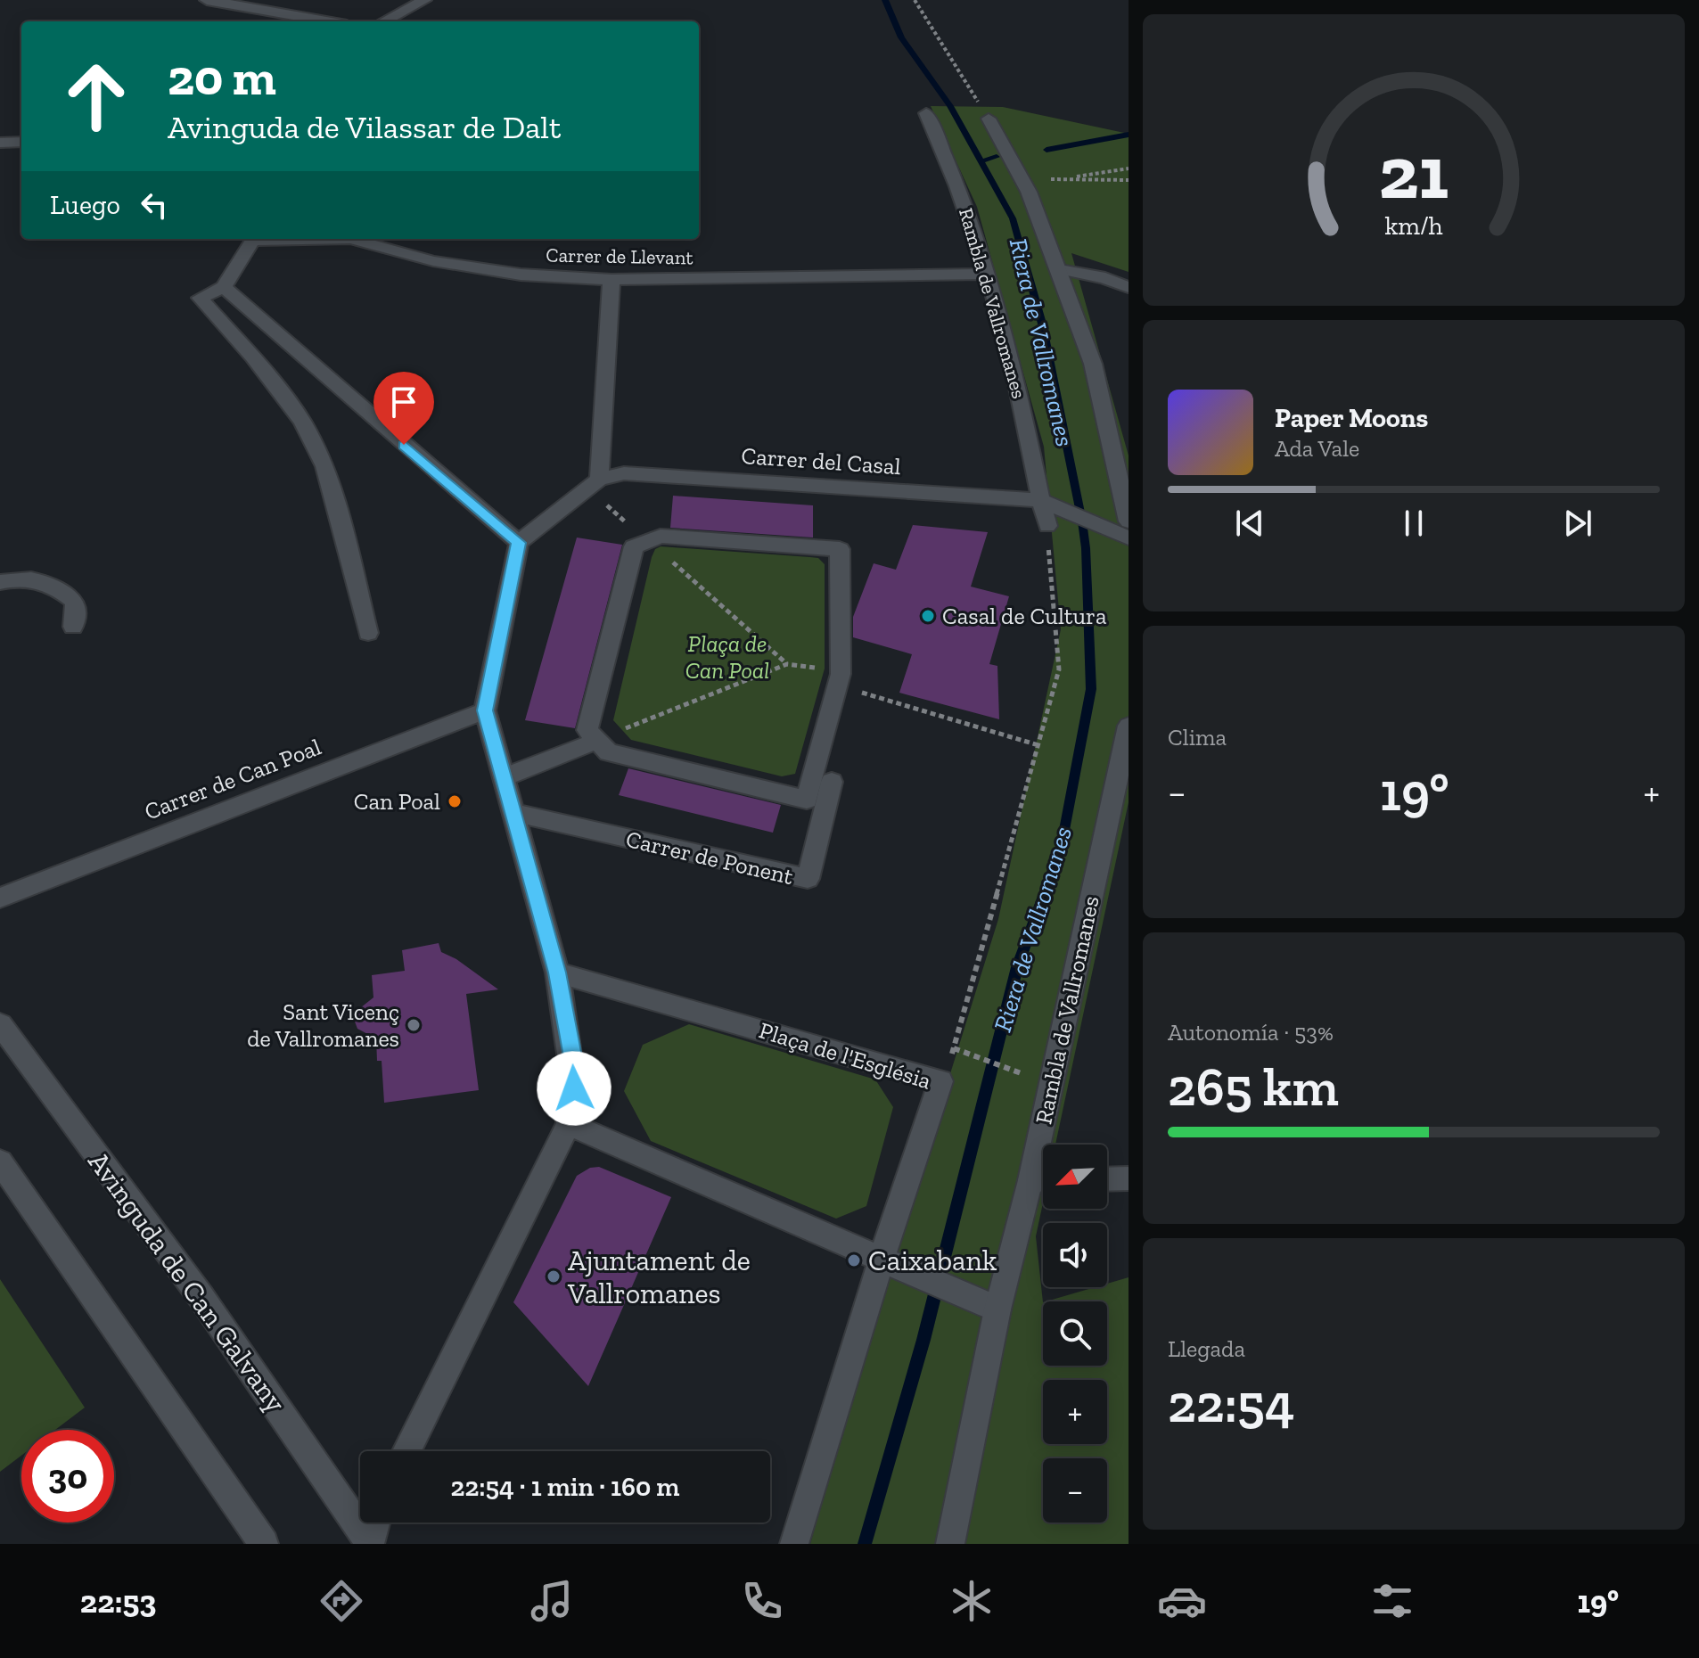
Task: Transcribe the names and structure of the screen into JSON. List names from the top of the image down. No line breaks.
{"streets":{"street":["Carrer de Llevant","Rambla de Vallromanes","Carrer del Casal","Carrer de Can Poal","Carrer de Ponent","Plaça de l'Església","Avinguda de Can Galvany"]},"crossings":[["Carrer de Llevant","Rambla de Vallromanes"],["Rambla de Vallromanes","Carrer del Casal"]],"water":["Riera de Vallromanes"],"parks":["Plaça de Can Poal"],"places":["Casal de Cultura","Can Poal","Sant Vicenç de Vallromanes","Caixabank","Ajuntament de Vallromanes"],"north":"bottom left","page":{"turn":["20 m","Avinguda de Vilassar de Dalt"],"then":"Luego","song":["Paper Moons","Ada Vale"],"tile":["Clima",["Autonomía · 53%","265 km"],["Llegada","22:54"]],"heat":["−","19°","+"],"map_buttons":["+","−"],"limit":"30","trip":"22:54 · 1 min · 160 m","tabs":["22:53","19°"],"gauge":["21","km/h"]}}
